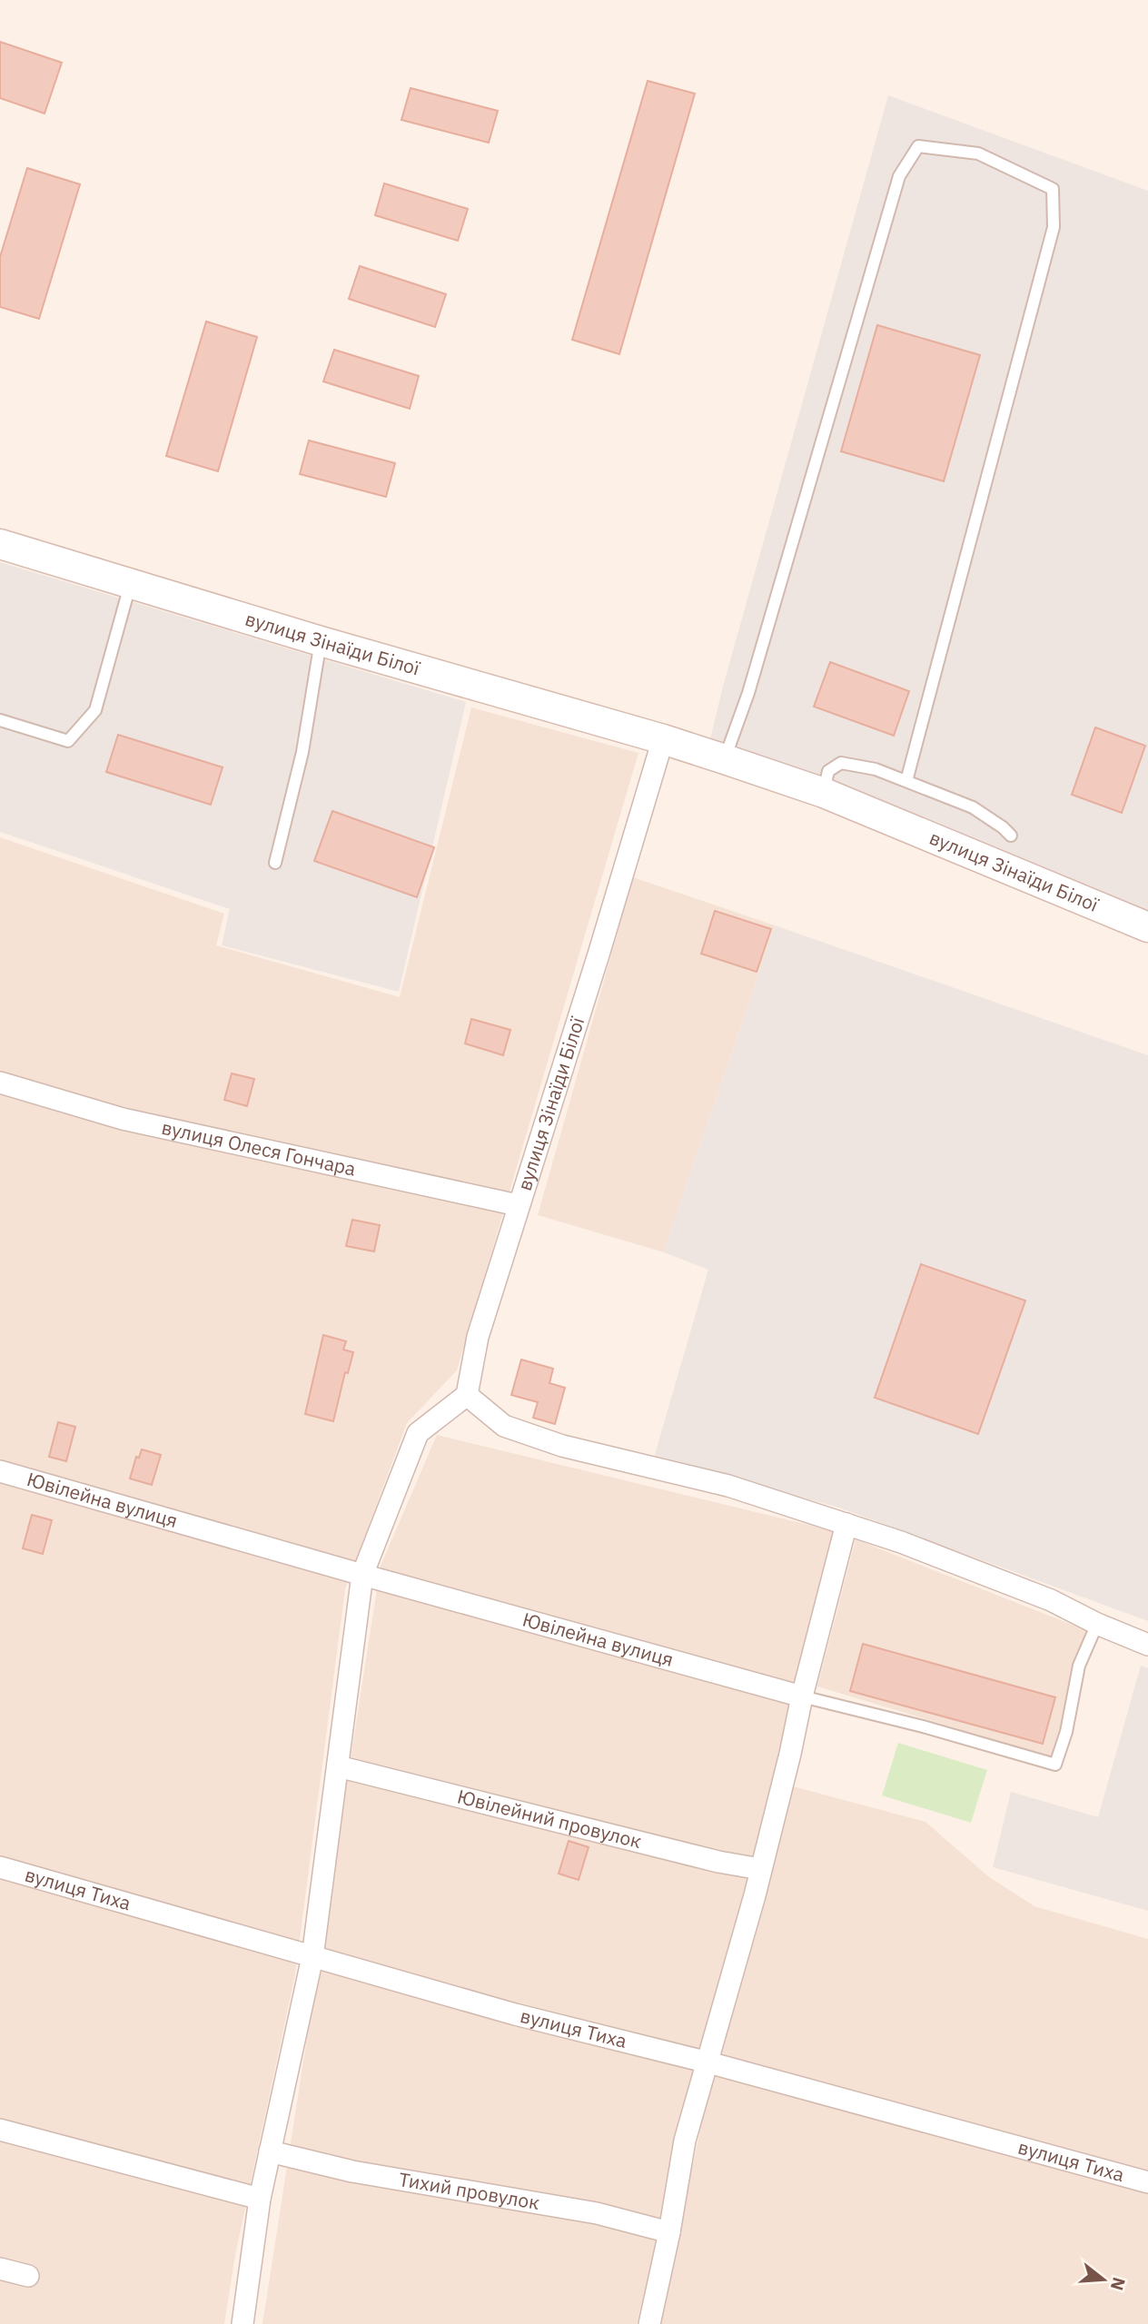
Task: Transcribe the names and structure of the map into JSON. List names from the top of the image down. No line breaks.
{"streets":{"street":["вулиця Зінаїди Білої","вулиця Олеся Гончара","Ювілейна вулиця","Ювілейний провулок","вулиця Тиха","Тихий провулок"]},"crossings":[["вулиця Зінаїди Білої","вулиця Олеся Гончара"]],"north":"right"}
